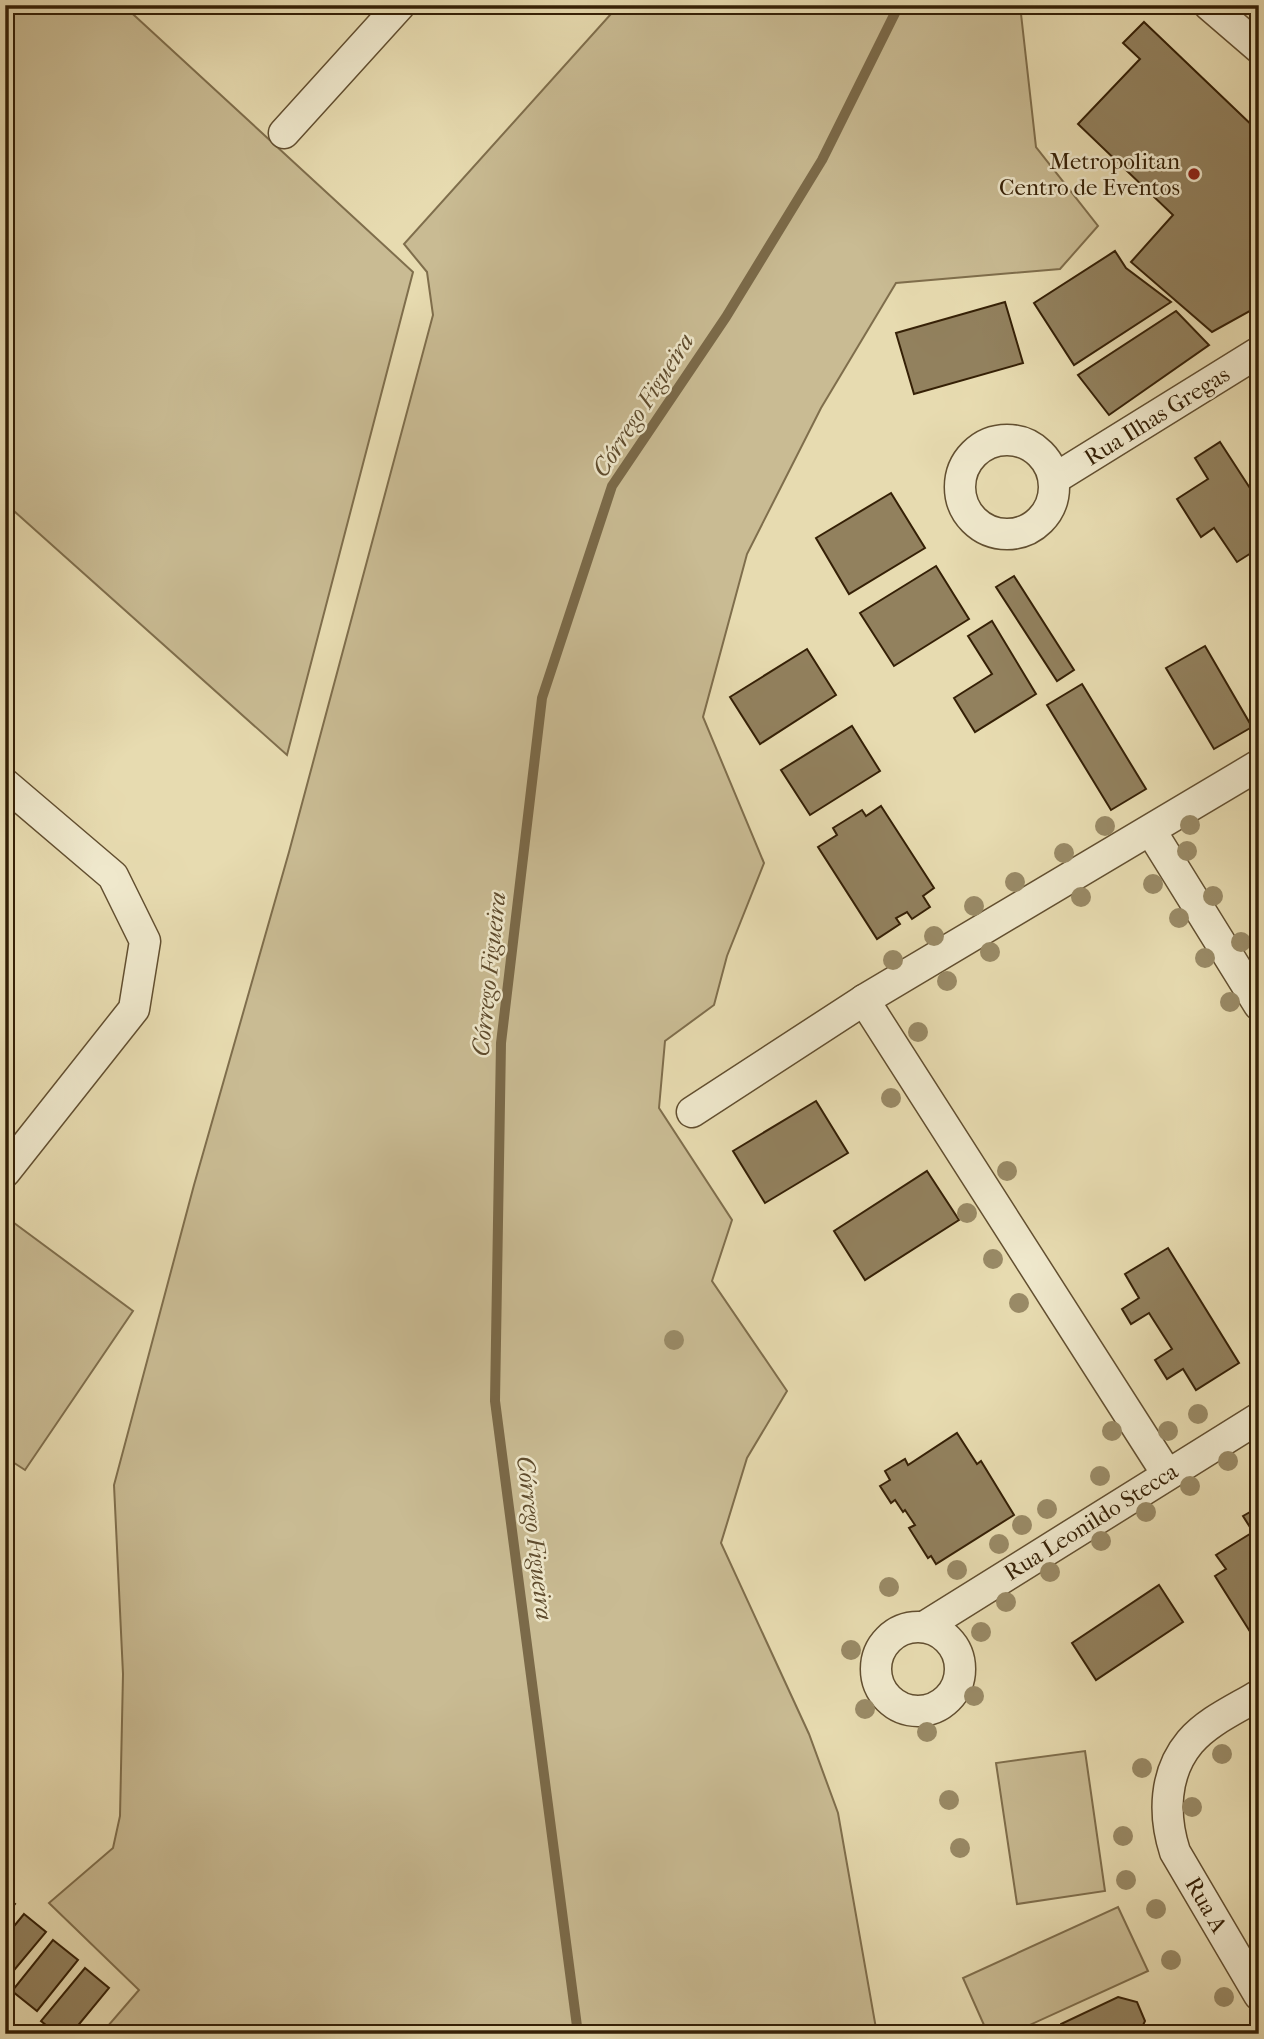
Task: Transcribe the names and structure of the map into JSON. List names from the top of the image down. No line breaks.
{"streets":{"street":["Rua Ilhas Gregas","Rua Leonildo Stecca","Rua A"]},"water":["Córrego Figueira"],"places":["Metropolitan Centro de Eventos"]}
